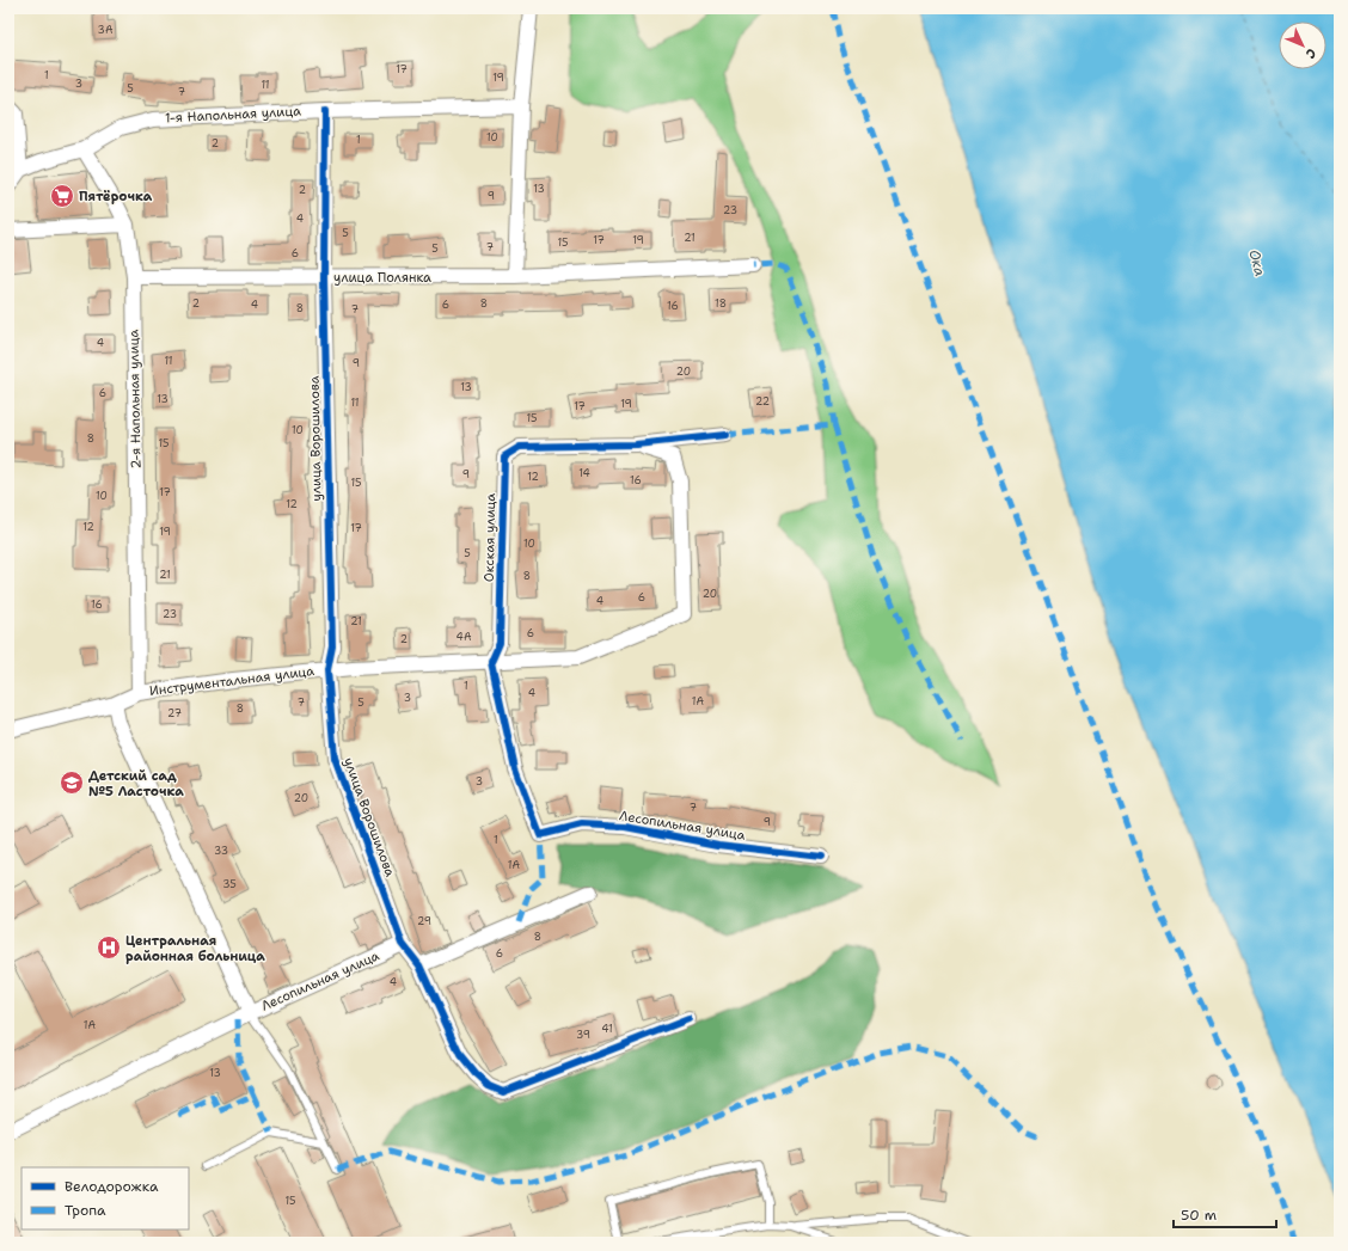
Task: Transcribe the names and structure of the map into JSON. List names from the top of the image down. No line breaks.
{"streets":{"street":["1-я Напольная улица","улица Полянка","2-я Напольная улица","улица Ворошилова","Окская улица","Инструментальная улица","Лесопильная улица"]},"crossings":[["1-я Напольная улица","2-я Напольная улица"],["1-я Напольная улица","улица Ворошилова"],["улица Полянка","2-я Напольная улица"],["улица Полянка","улица Ворошилова"],["2-я Напольная улица","Инструментальная улица"],["улица Ворошилова","Инструментальная улица"],["улица Ворошилова","Лесопильная улица"],["Окская улица","Инструментальная улица"],["Окская улица","Лесопильная улица"],["Инструментальная улица","Лесопильная улица"]],"water":["Ока"],"places":{"supermarket":["Пятёрочка"],"school or university":["Детский сад №5 Ласточка"],"hospital":["Центральная районная больница"]},"house_numbers":["3А","17","1","19","3","11","5","7","10","1","2","13","2","9","23","4","5","21","17","19","15","7","5","6","2","8","18","4","6","16","8","7","4","11","9","20","13","6","13","22","11","19","17","15","10","8","15","14","9","12","16","15","17","10","12","12","17","19","10","5","21","8","20","6","4","16","23","21","6","4А","2","1","4","3","1А","7","5","8","27","3","20","7","9","1","33","1А","35","29","8","6","4","1А","41","39","13","15"],"legend":["Велодорожка","Тропа"],"scale_bar":"50 m","north":"bottom right"}
